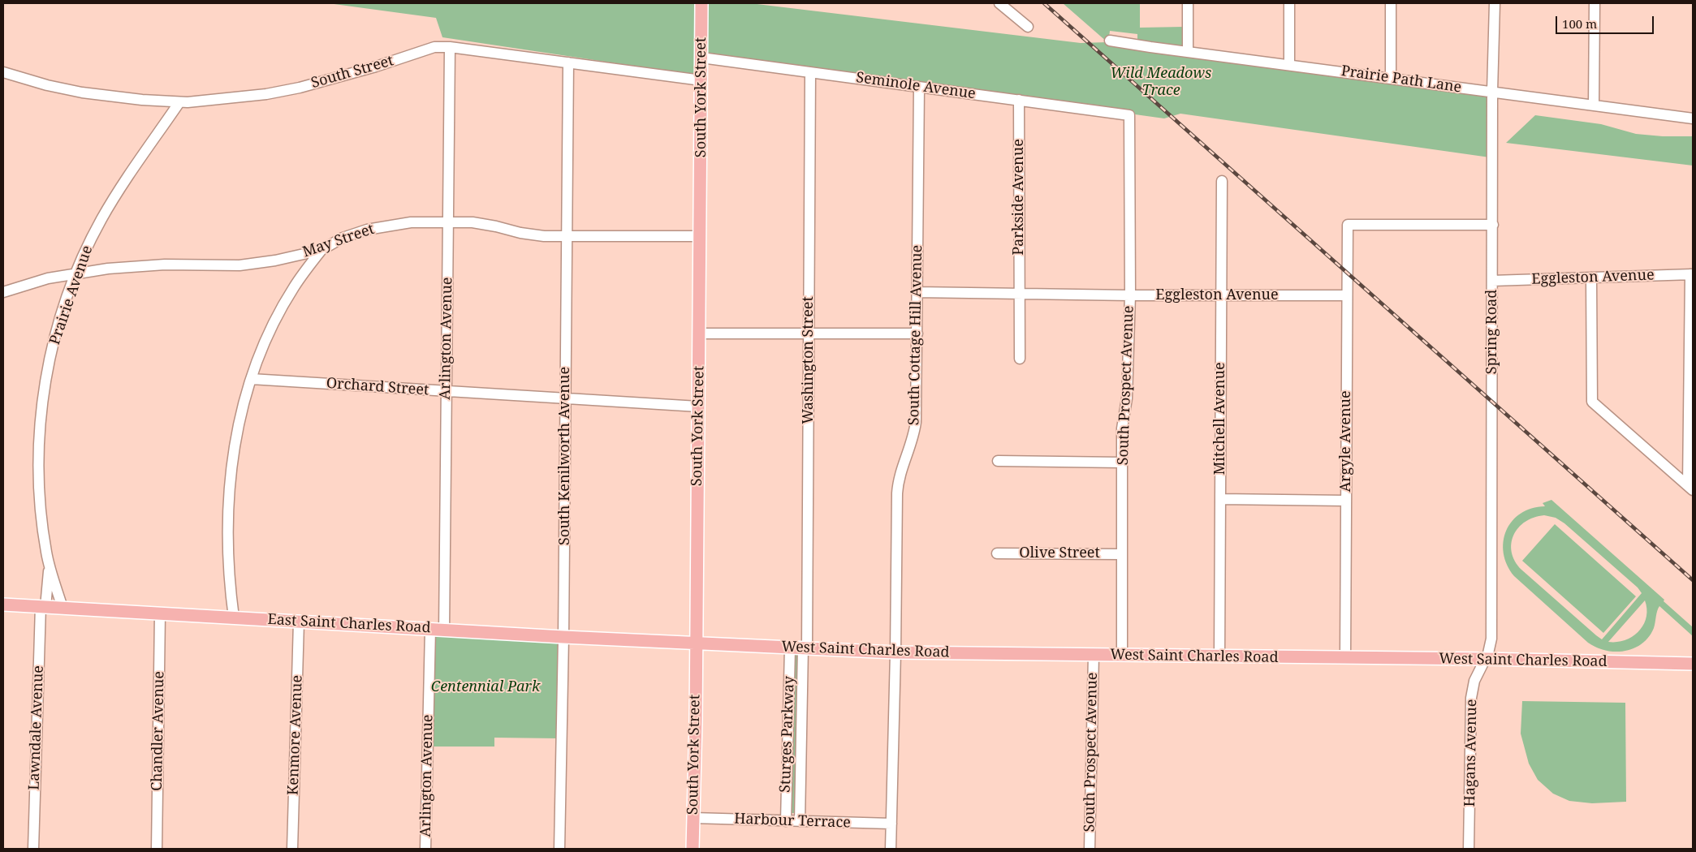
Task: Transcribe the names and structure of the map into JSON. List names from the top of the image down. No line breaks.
{"streets":{"main road":["South York Street","East Saint Charles Road","West Saint Charles Road"],"street":["South Street","Prairie Path Lane","Seminole Avenue","Parkside Avenue","May Street","Eggleston Avenue","Prairie Avenue","Spring Road","South Cottage Hill Avenue","Arlington Avenue","Washington Street","South Prospect Avenue","Orchard Street","Mitchell Avenue","Argyle Avenue","South Kenilworth Avenue","Olive Street","Lawndale Avenue","Chandler Avenue","Sturges Parkway","Kenmore Avenue","Hagans Avenue","Harbour Terrace"]},"crossings":[["South Street","South York Street"],["South Street","Prairie Avenue"],["South Street","Arlington Avenue"],["South Street","South Kenilworth Avenue"],["Prairie Path Lane","Spring Road"],["Seminole Avenue","South York Street"],["Seminole Avenue","Parkside Avenue"],["Seminole Avenue","South Cottage Hill Avenue"],["Seminole Avenue","Washington Street"],["Seminole Avenue","South Prospect Avenue"],["South York Street","May Street"],["South York Street","Orchard Street"],["South York Street","East Saint Charles Road"],["South York Street","West Saint Charles Road"],["South York Street","Harbour Terrace"],["Parkside Avenue","Eggleston Avenue"],["May Street","Prairie Avenue"],["May Street","Arlington Avenue"],["May Street","South Kenilworth Avenue"],["Eggleston Avenue","Spring Road"],["Eggleston Avenue","South Cottage Hill Avenue"],["Eggleston Avenue","South Prospect Avenue"],["Eggleston Avenue","Mitchell Avenue"],["Eggleston Avenue","Argyle Avenue"],["Prairie Avenue","East Saint Charles Road"],["Prairie Avenue","Lawndale Avenue"],["Spring Road","Argyle Avenue"],["Spring Road","West Saint Charles Road"],["Spring Road","Hagans Avenue"],["South Cottage Hill Avenue","West Saint Charles Road"],["South Cottage Hill Avenue","Harbour Terrace"],["Arlington Avenue","Orchard Street"],["Arlington Avenue","East Saint Charles Road"],["Washington Street","West Saint Charles Road"],["Washington Street","Sturges Parkway"],["South Prospect Avenue","Olive Street"],["South Prospect Avenue","West Saint Charles Road"],["Orchard Street","South Kenilworth Avenue"],["Mitchell Avenue","West Saint Charles Road"],["Argyle Avenue","West Saint Charles Road"],["South Kenilworth Avenue","East Saint Charles Road"],["East Saint Charles Road","West Saint Charles Road"],["East Saint Charles Road","Lawndale Avenue"],["East Saint Charles Road","Chandler Avenue"],["East Saint Charles Road","Kenmore Avenue"],["West Saint Charles Road","Sturges Parkway"],["West Saint Charles Road","Hagans Avenue"],["Sturges Parkway","Harbour Terrace"]],"parks":["Wild Meadows Trace","Centennial Park"],"scale_bar":"100 m"}
